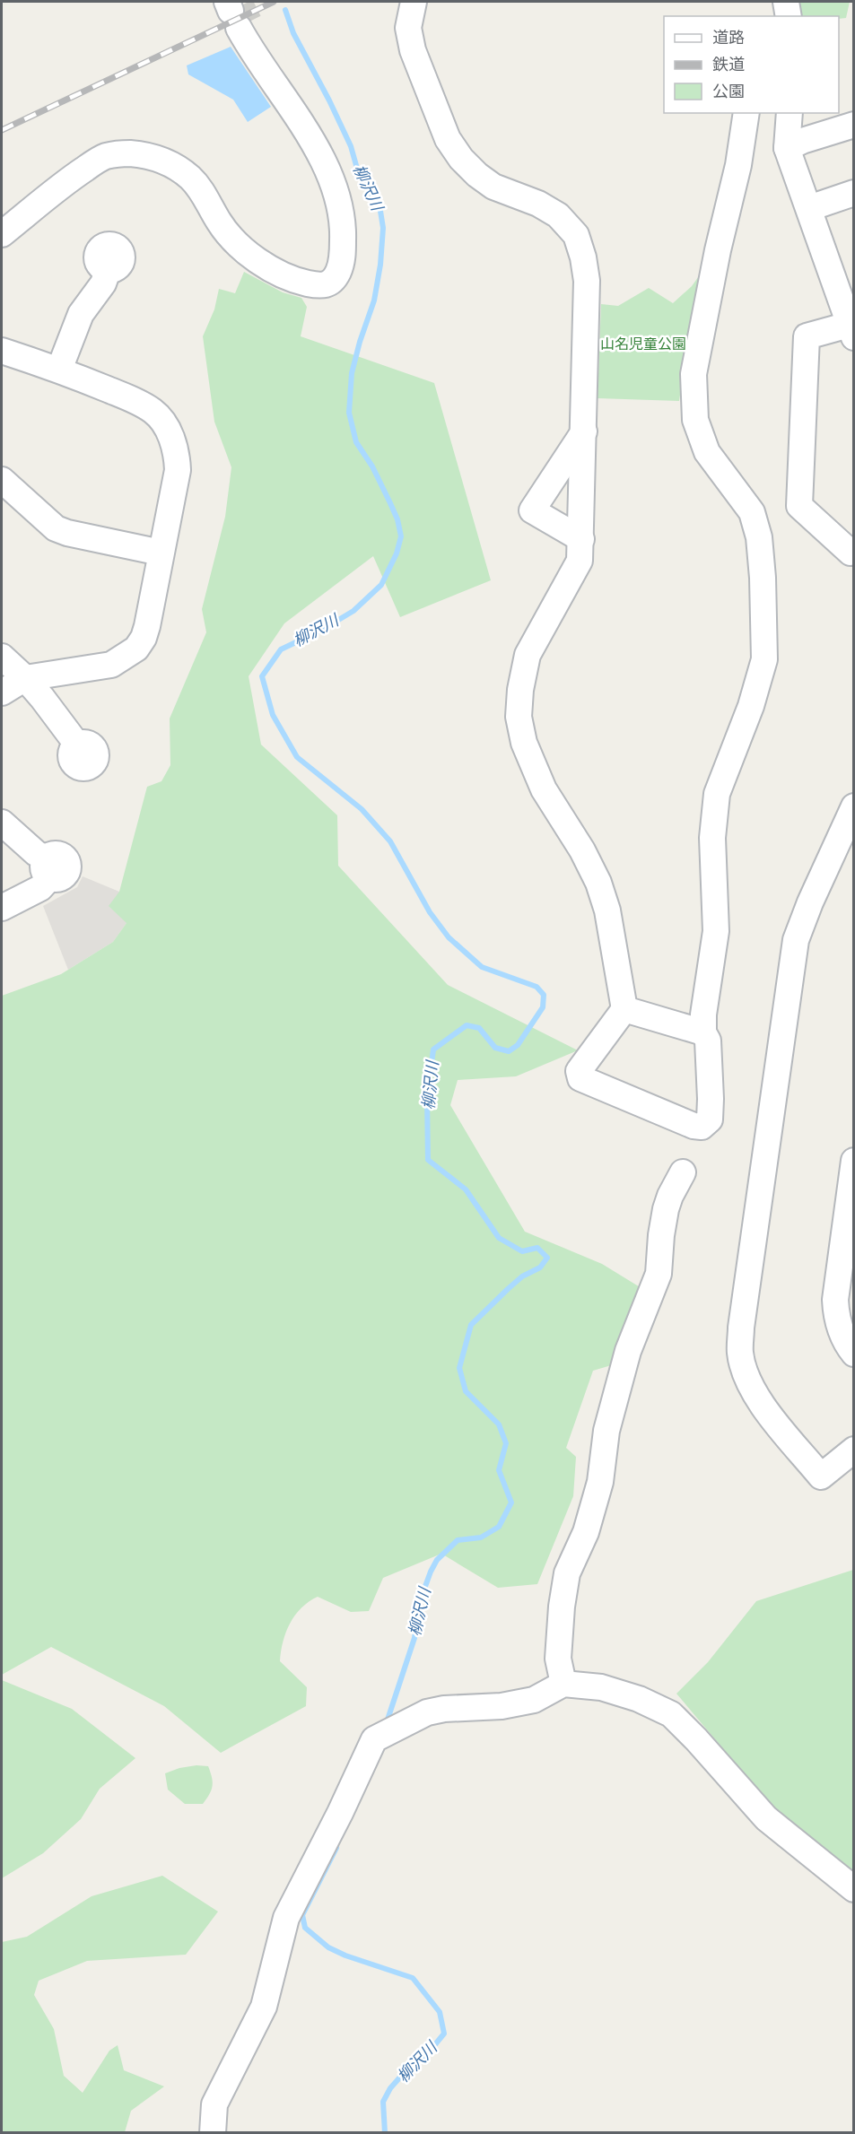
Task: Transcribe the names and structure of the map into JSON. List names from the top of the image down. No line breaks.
{"water":["柳沢川"],"parks":["山名児童公園"],"legend":["道路","鉄道","公園"]}
